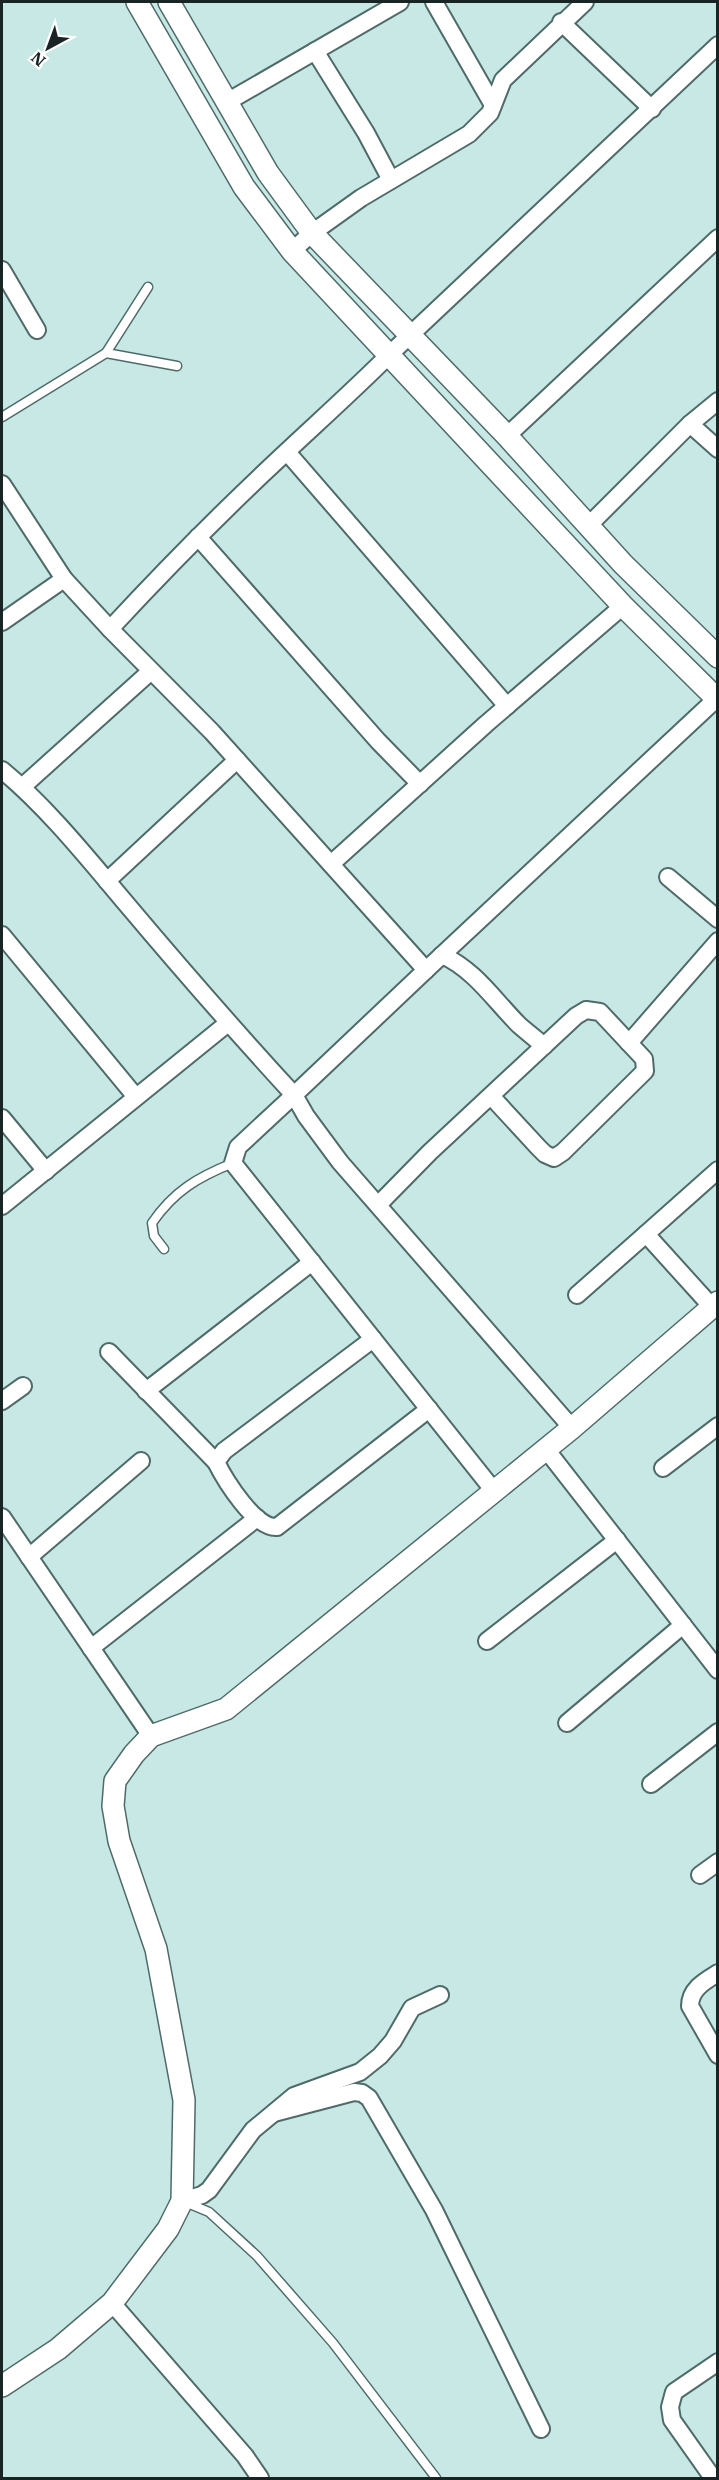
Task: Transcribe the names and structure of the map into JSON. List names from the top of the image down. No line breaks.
{"north":"bottom left"}
